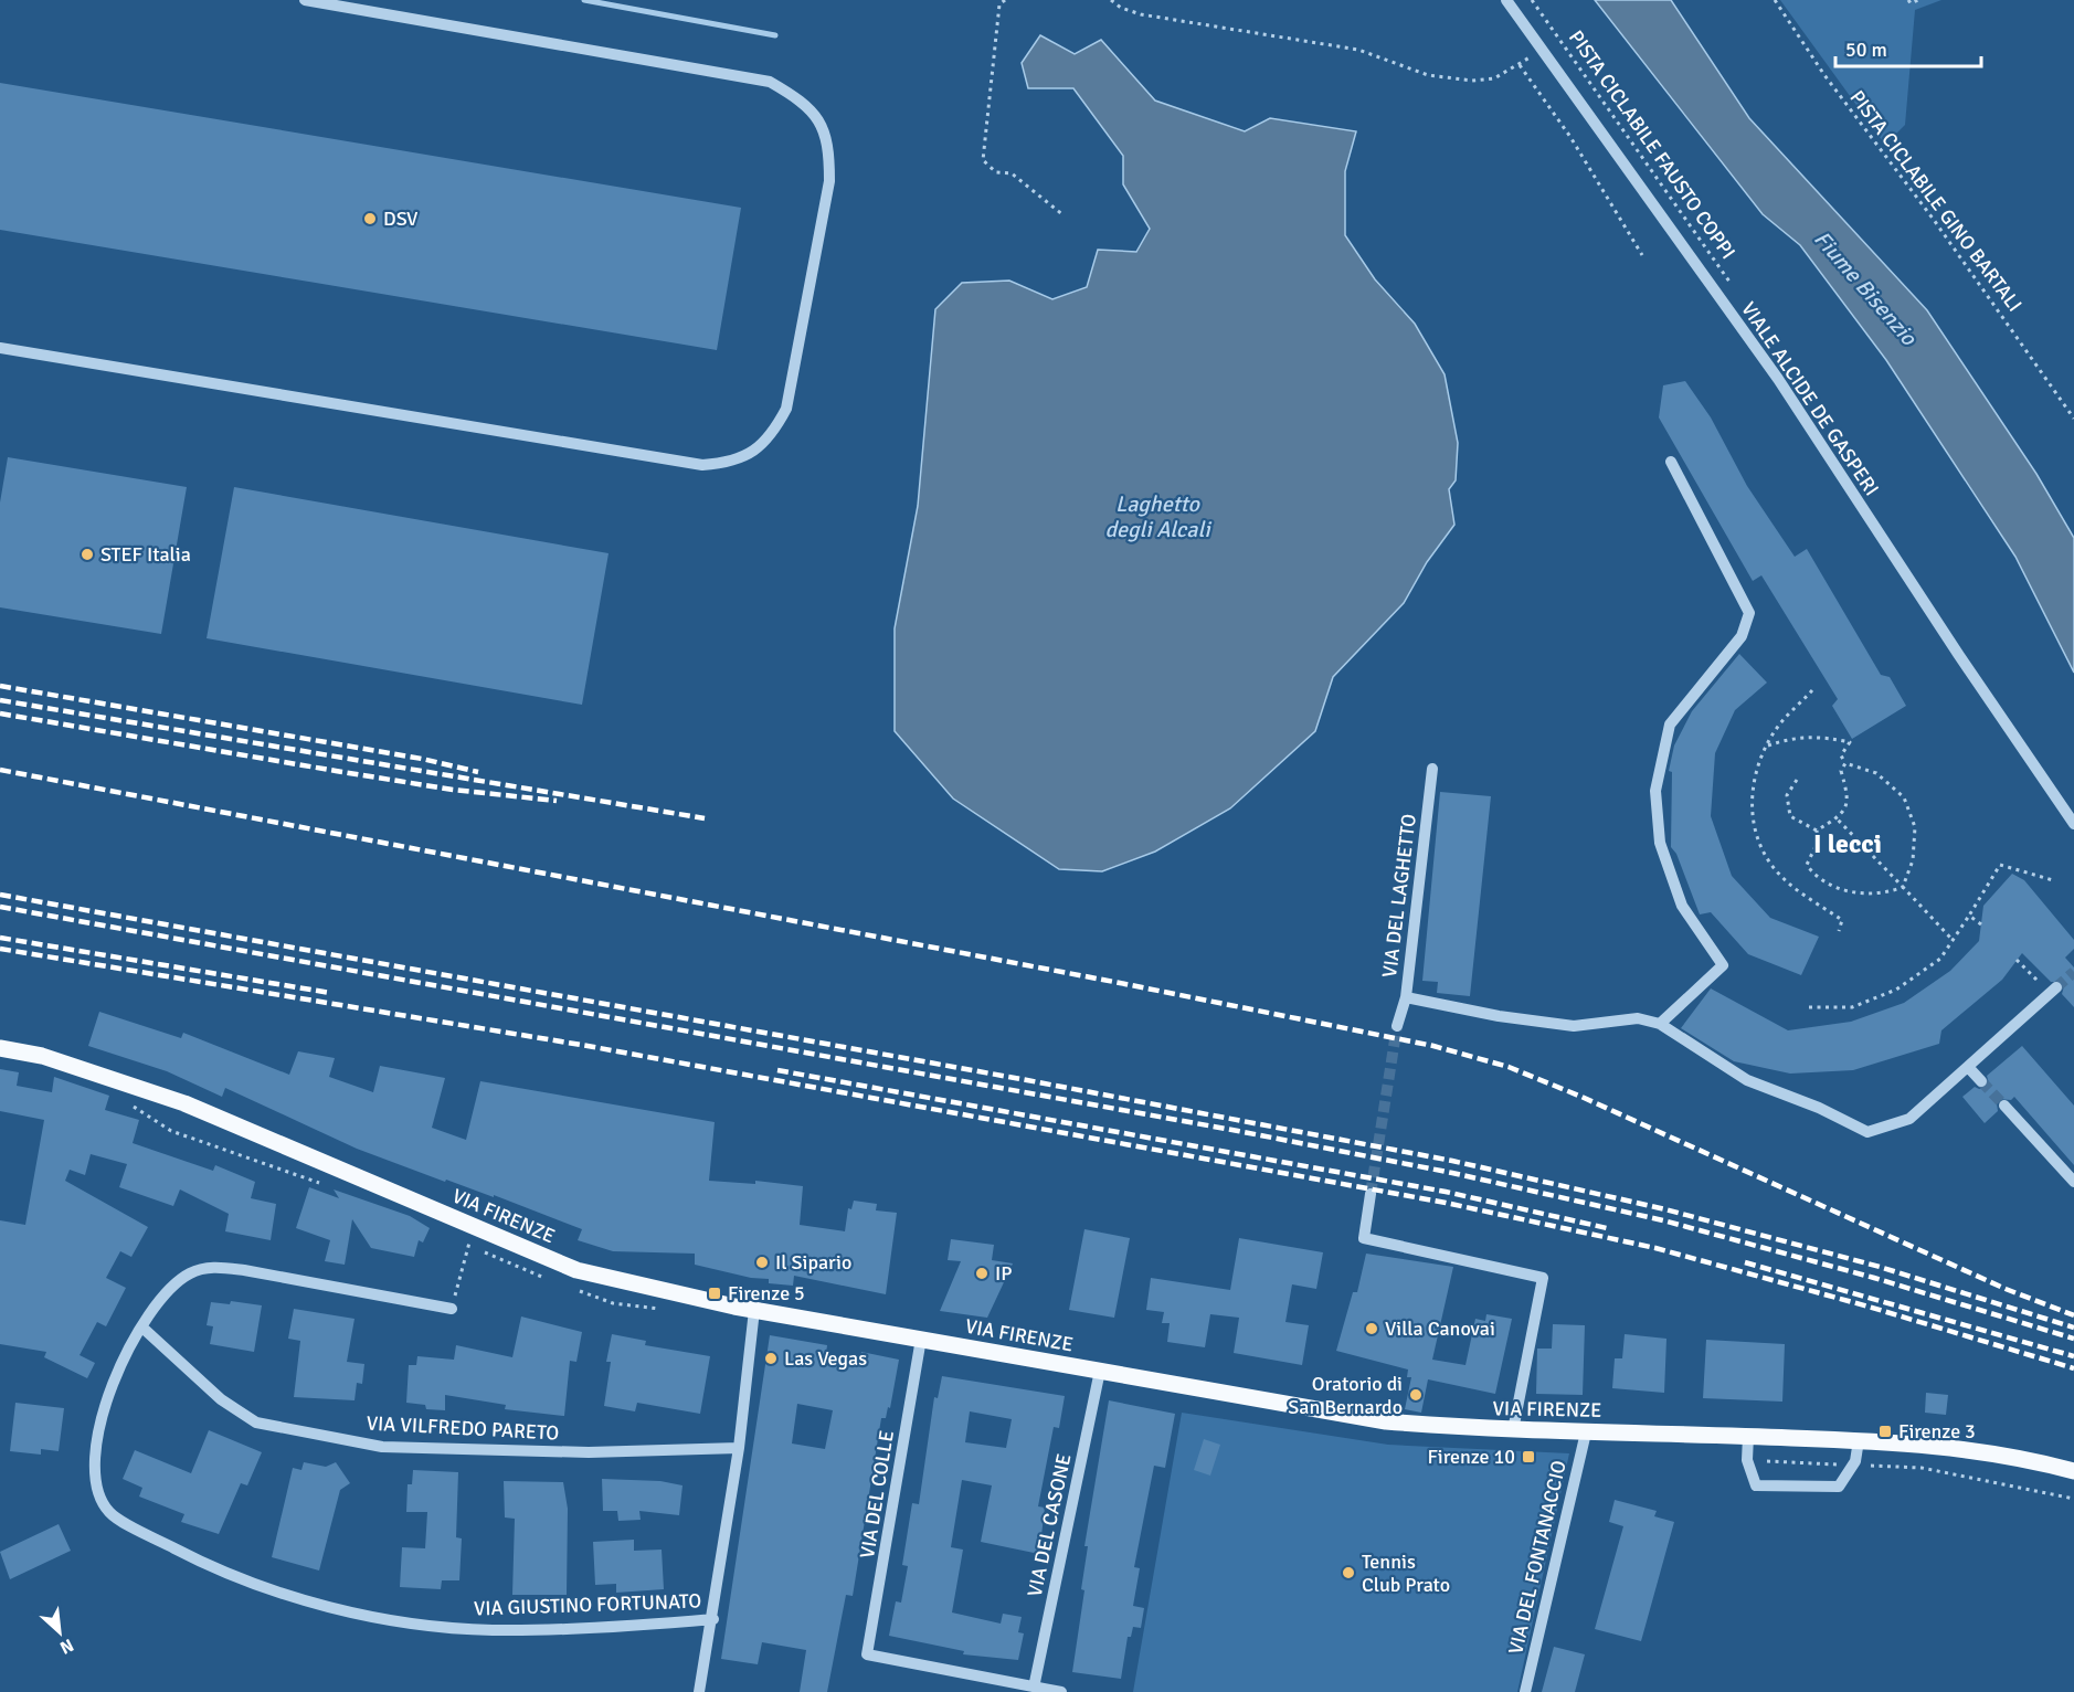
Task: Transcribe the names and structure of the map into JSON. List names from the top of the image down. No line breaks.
{"streets":{"main road":["VIA FIRENZE"],"street":["VIALE ALCIDE DE GASPERI","VIA DEL LAGHETTO","VIA VILFREDO PARETO","VIA DEL COLLE","VIA DEL CASONE","VIA DEL FONTANACCIO","VIA GIUSTINO FORTUNATO"],"path":["PISTA CICLABILE FAUSTO COPPI","PISTA CICLABILE GINO BARTALI"]},"crossings":[["VIA FIRENZE","VIA DEL COLLE"],["VIA FIRENZE","VIA DEL CASONE"],["VIA FIRENZE","VIA DEL FONTANACCIO"],["VIA VILFREDO PARETO","VIA GIUSTINO FORTUNATO"],["VIA DEL COLLE","VIA DEL CASONE"]],"districts":["I lecci"],"water":["Fiume Bisenzio","Laghetto degli Alcali"],"places":{"other":["DSV","STEF Italia","Il Sipario","IP","Villa Canovai","Las Vegas","Oratorio di San Bernardo","Tennis Club Prato"],"transit":["Firenze 5","Firenze 3","Firenze 10"]},"scale_bar":"50 m","north":"bottom right"}
